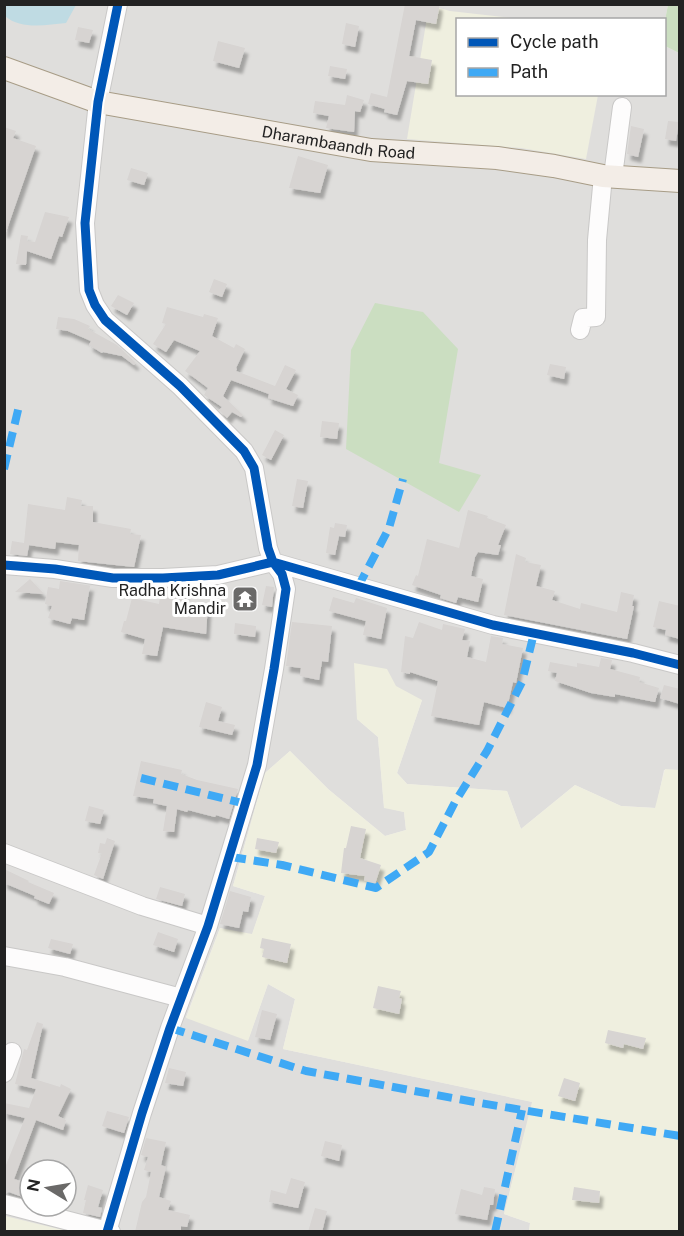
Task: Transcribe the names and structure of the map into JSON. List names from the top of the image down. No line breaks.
{"streets":{"main road":["Dharambaandh Road"]},"places":{"temple":["Radha Krishna Mandir"]},"legend":["Cycle path","Path"],"north":"left"}
